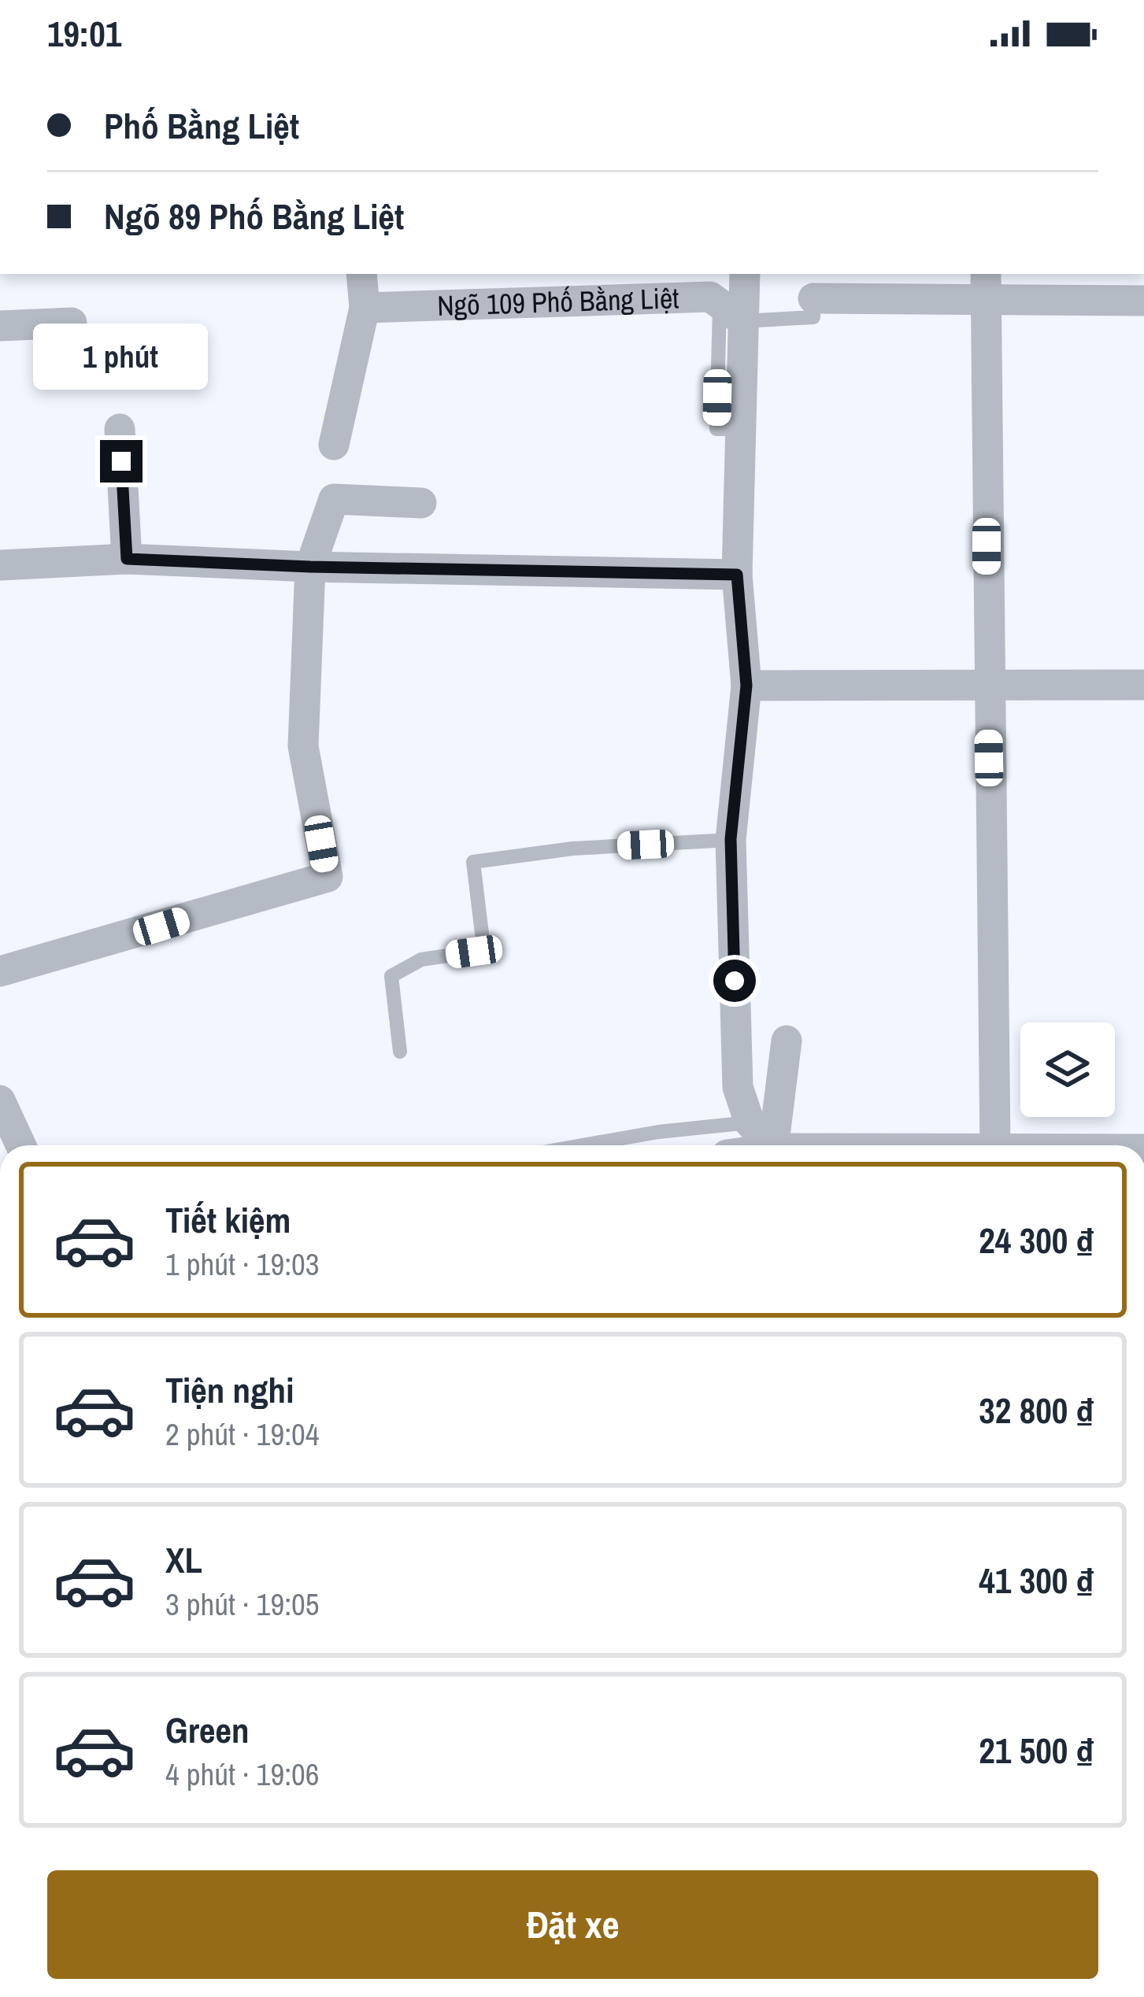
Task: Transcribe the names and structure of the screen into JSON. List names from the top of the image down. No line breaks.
{"streets":{"street":["Ngõ 109 Phố Bằng Liệt"]},"page":{"status":"19:01","banner":["Phố Bằng Liệt","Ngõ 89 Phố Bằng Liệt"],"bubble":"1 phút","list":[{"name":"Tiết kiệm","note":"1 phút · 19:03","value":"24 300 ₫"},{"name":"Tiện nghi","note":"2 phút · 19:04","value":"32 800 ₫"},{"name":"XL","note":"3 phút · 19:05","value":"41 300 ₫"},{"name":"Green","note":"4 phút · 19:06","value":"21 500 ₫"}],"buttons":"Đặt xe"}}
